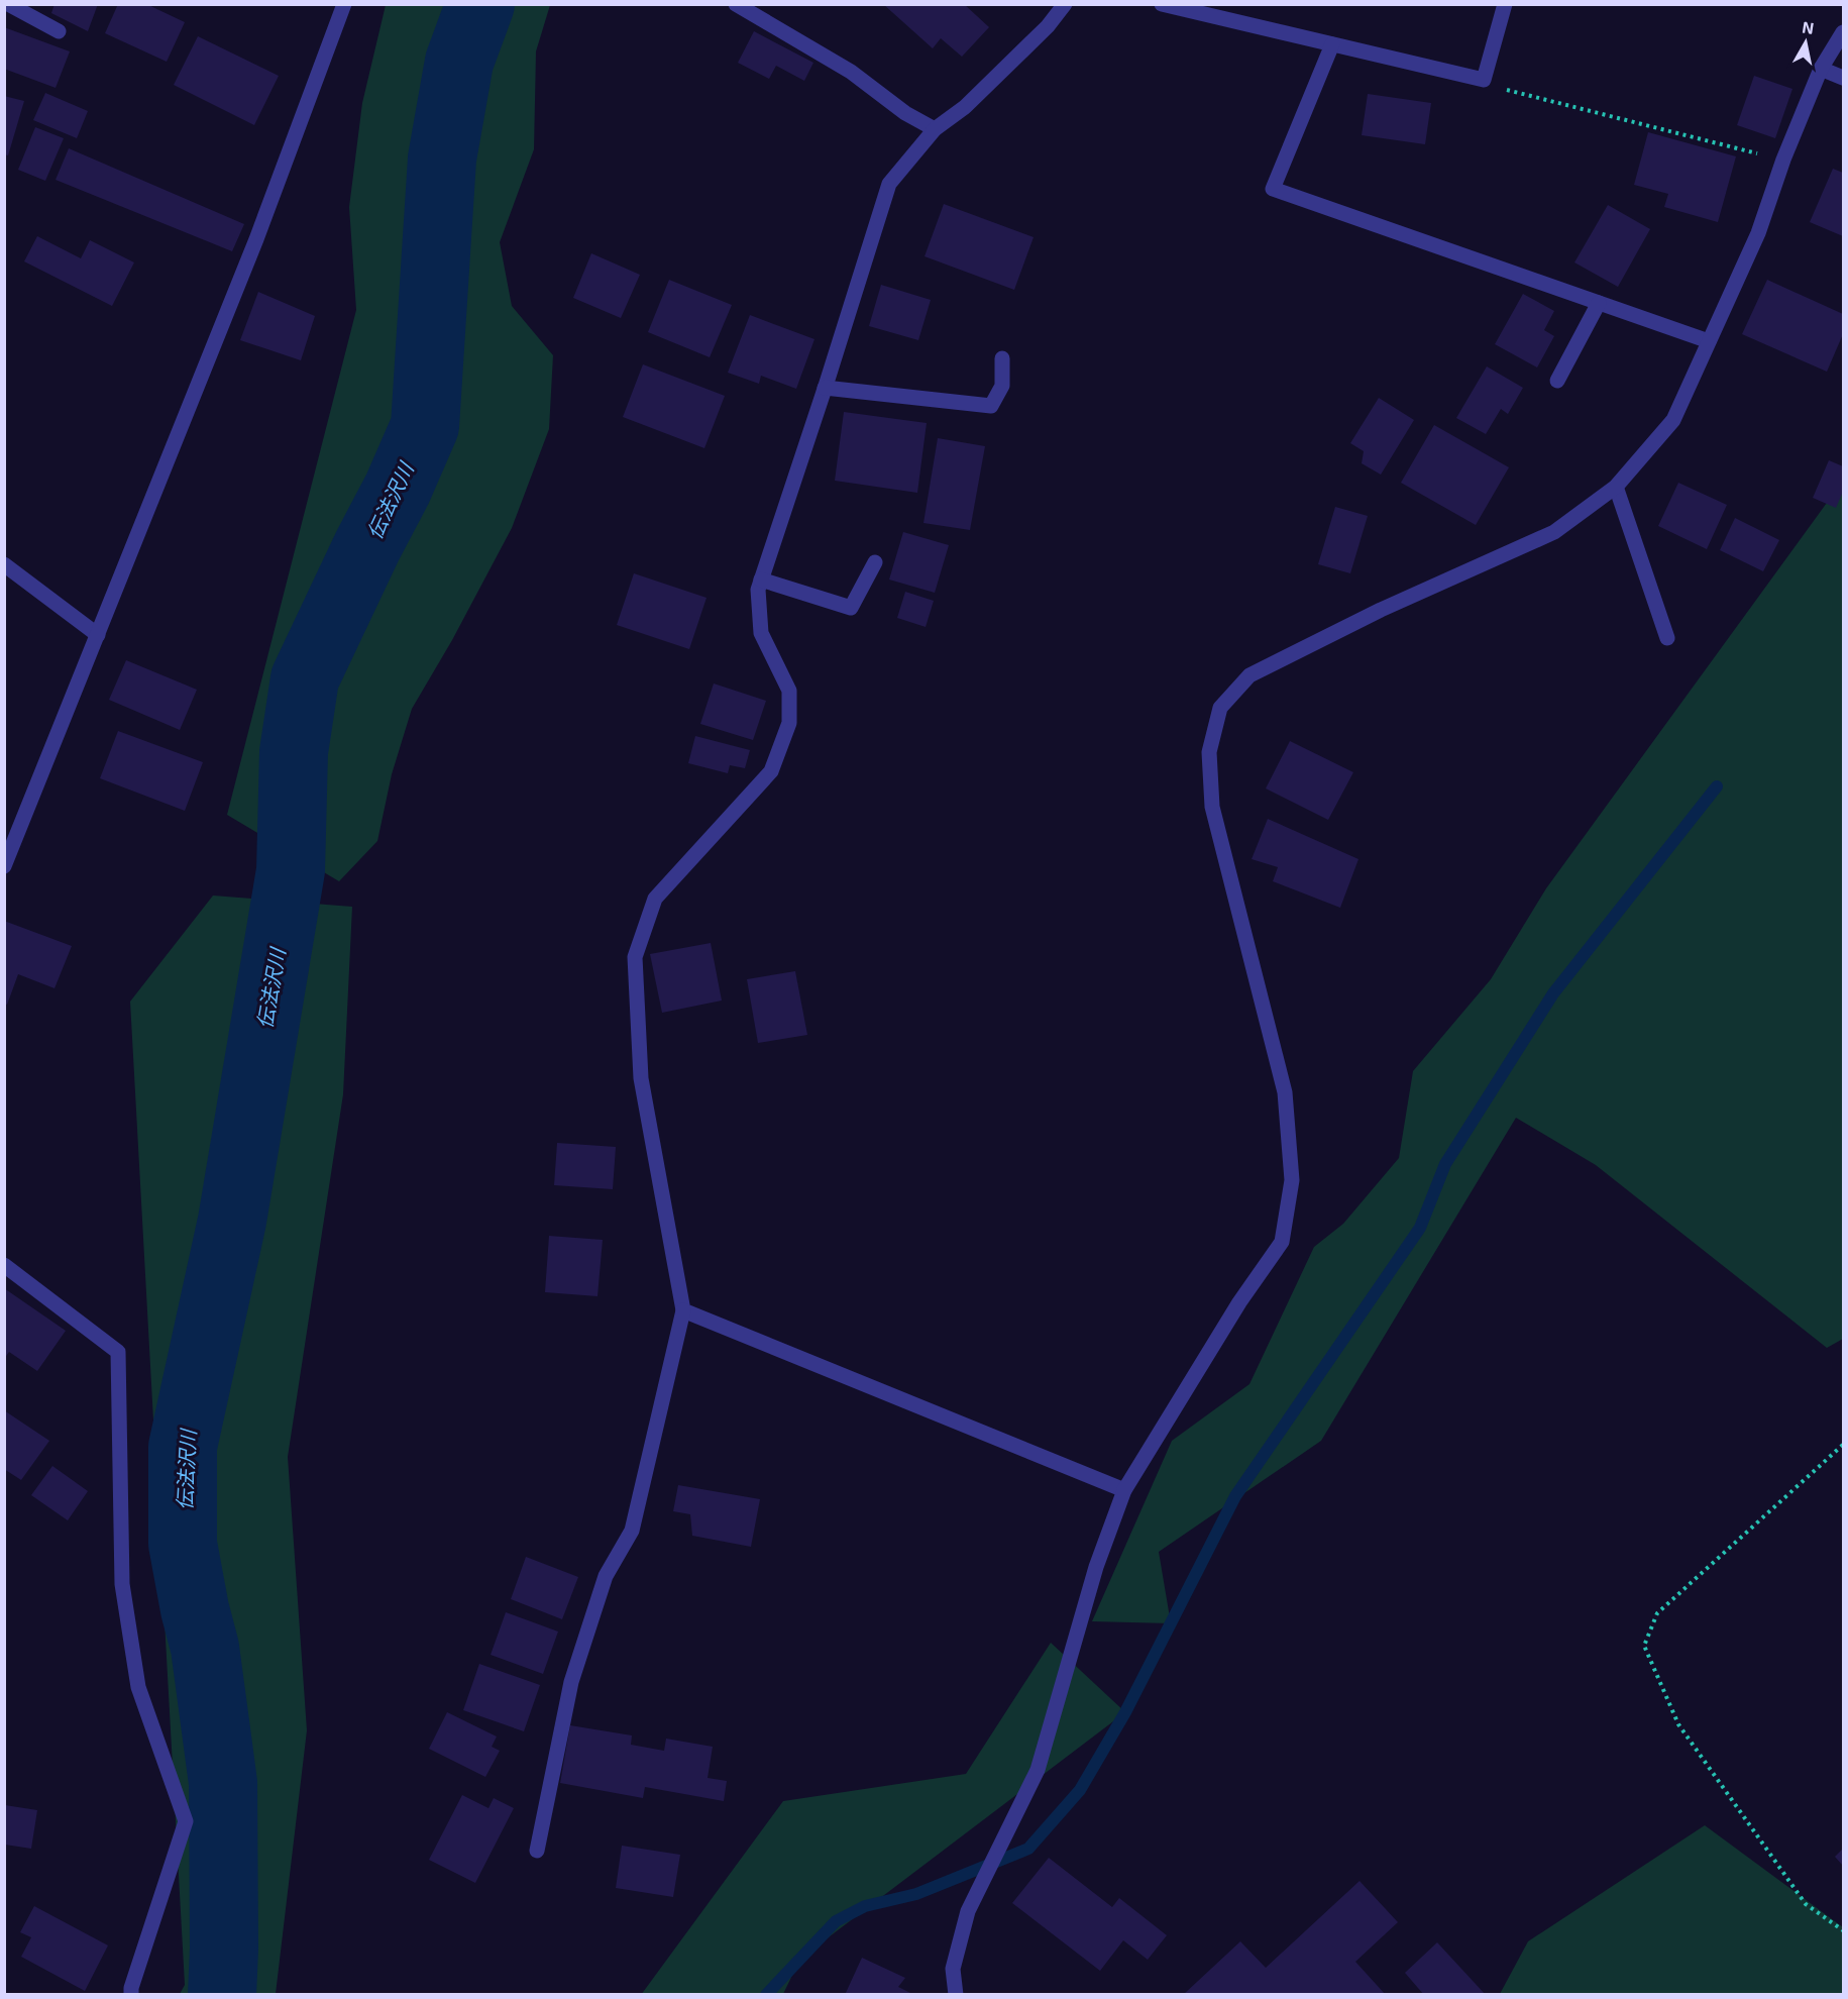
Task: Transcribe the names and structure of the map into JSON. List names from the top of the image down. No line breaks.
{"water":["伝法沢川"],"north":"top"}
